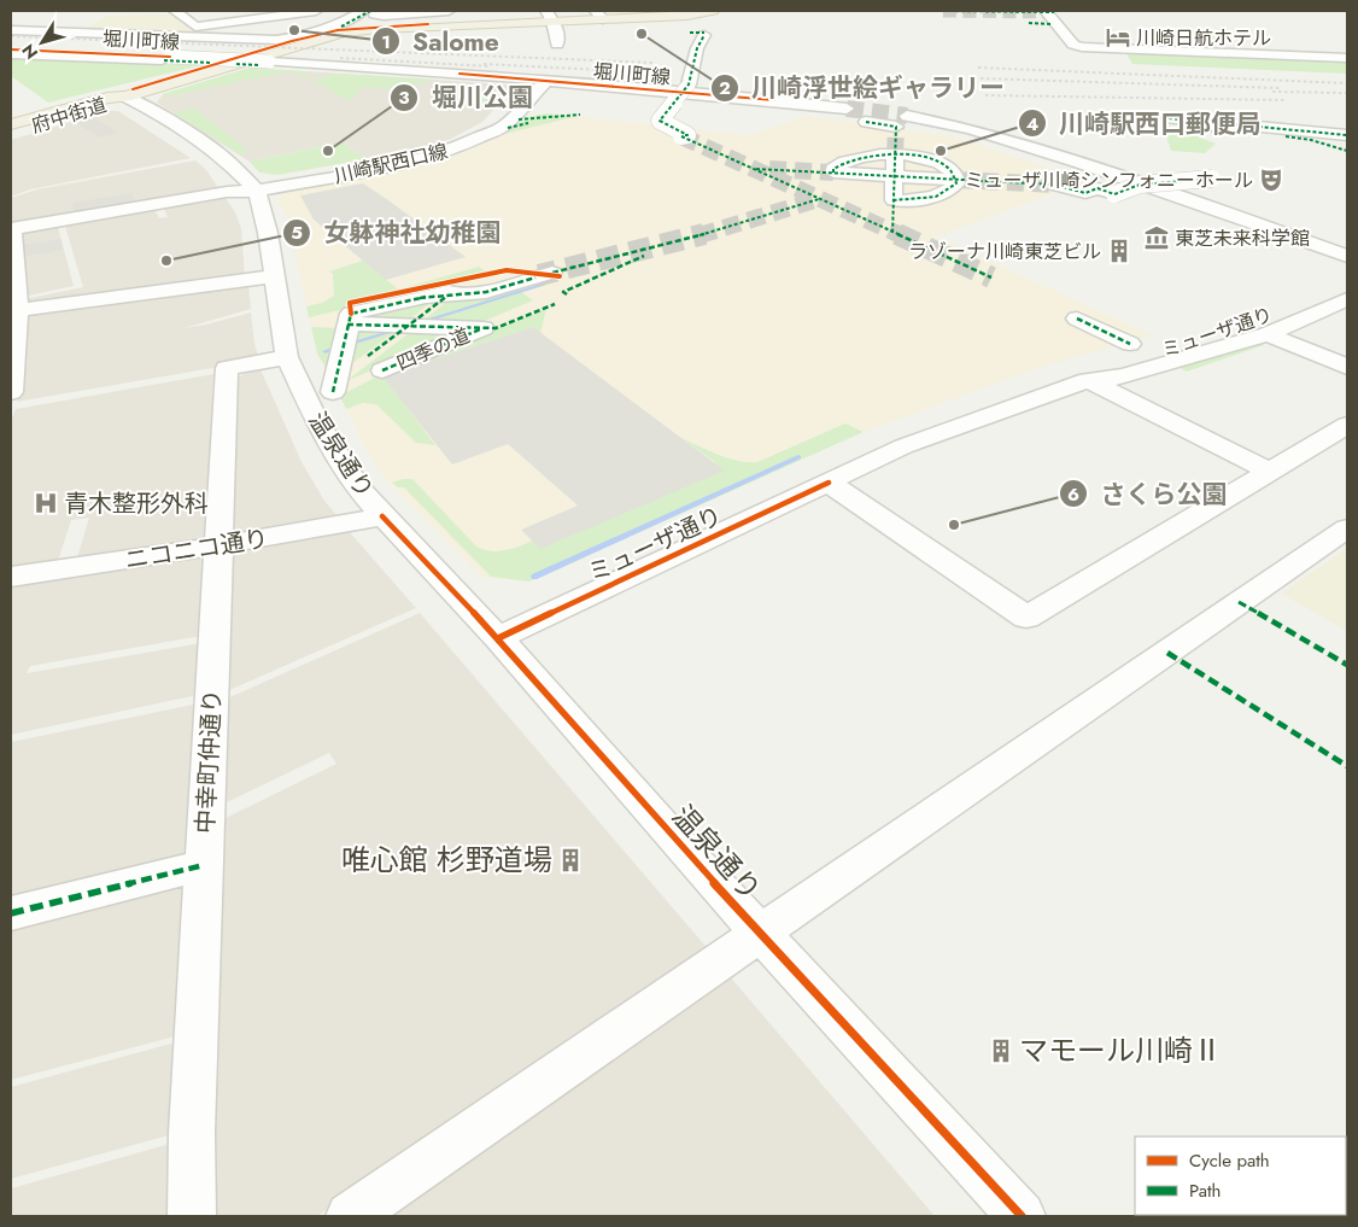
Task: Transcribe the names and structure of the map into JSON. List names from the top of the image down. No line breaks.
{"streets":{"main road":["府中街道"],"street":["堀川町線","川崎駅西口線","ミューザ通り","四季の道","温泉通り","ニコニコ通り","中幸町仲通り"]},"crossings":[["堀川町線","川崎駅西口線"],["府中街道","温泉通り"],["川崎駅西口線","温泉通り"],["ミューザ通り","温泉通り"],["温泉通り","ニコニコ通り"],["温泉通り","中幸町仲通り"],["ニコニコ通り","中幸町仲通り"]],"places":{"other":["Salome","川崎浮世絵ギャラリー","堀川公園","川崎駅西口郵便局","女躰神社幼稚園","さくら公園"],"hotel":["川崎日航ホテル"],"theatre":["ミューザ川崎シンフォニーホール"],"museum":["東芝未来科学館"],"building":["ラゾーナ川崎東芝ビル","唯心館 杉野道場","マモール川崎Ⅱ"],"hospital":["青木整形外科"]},"legend":["Cycle path","Path"],"north":"bottom left"}
